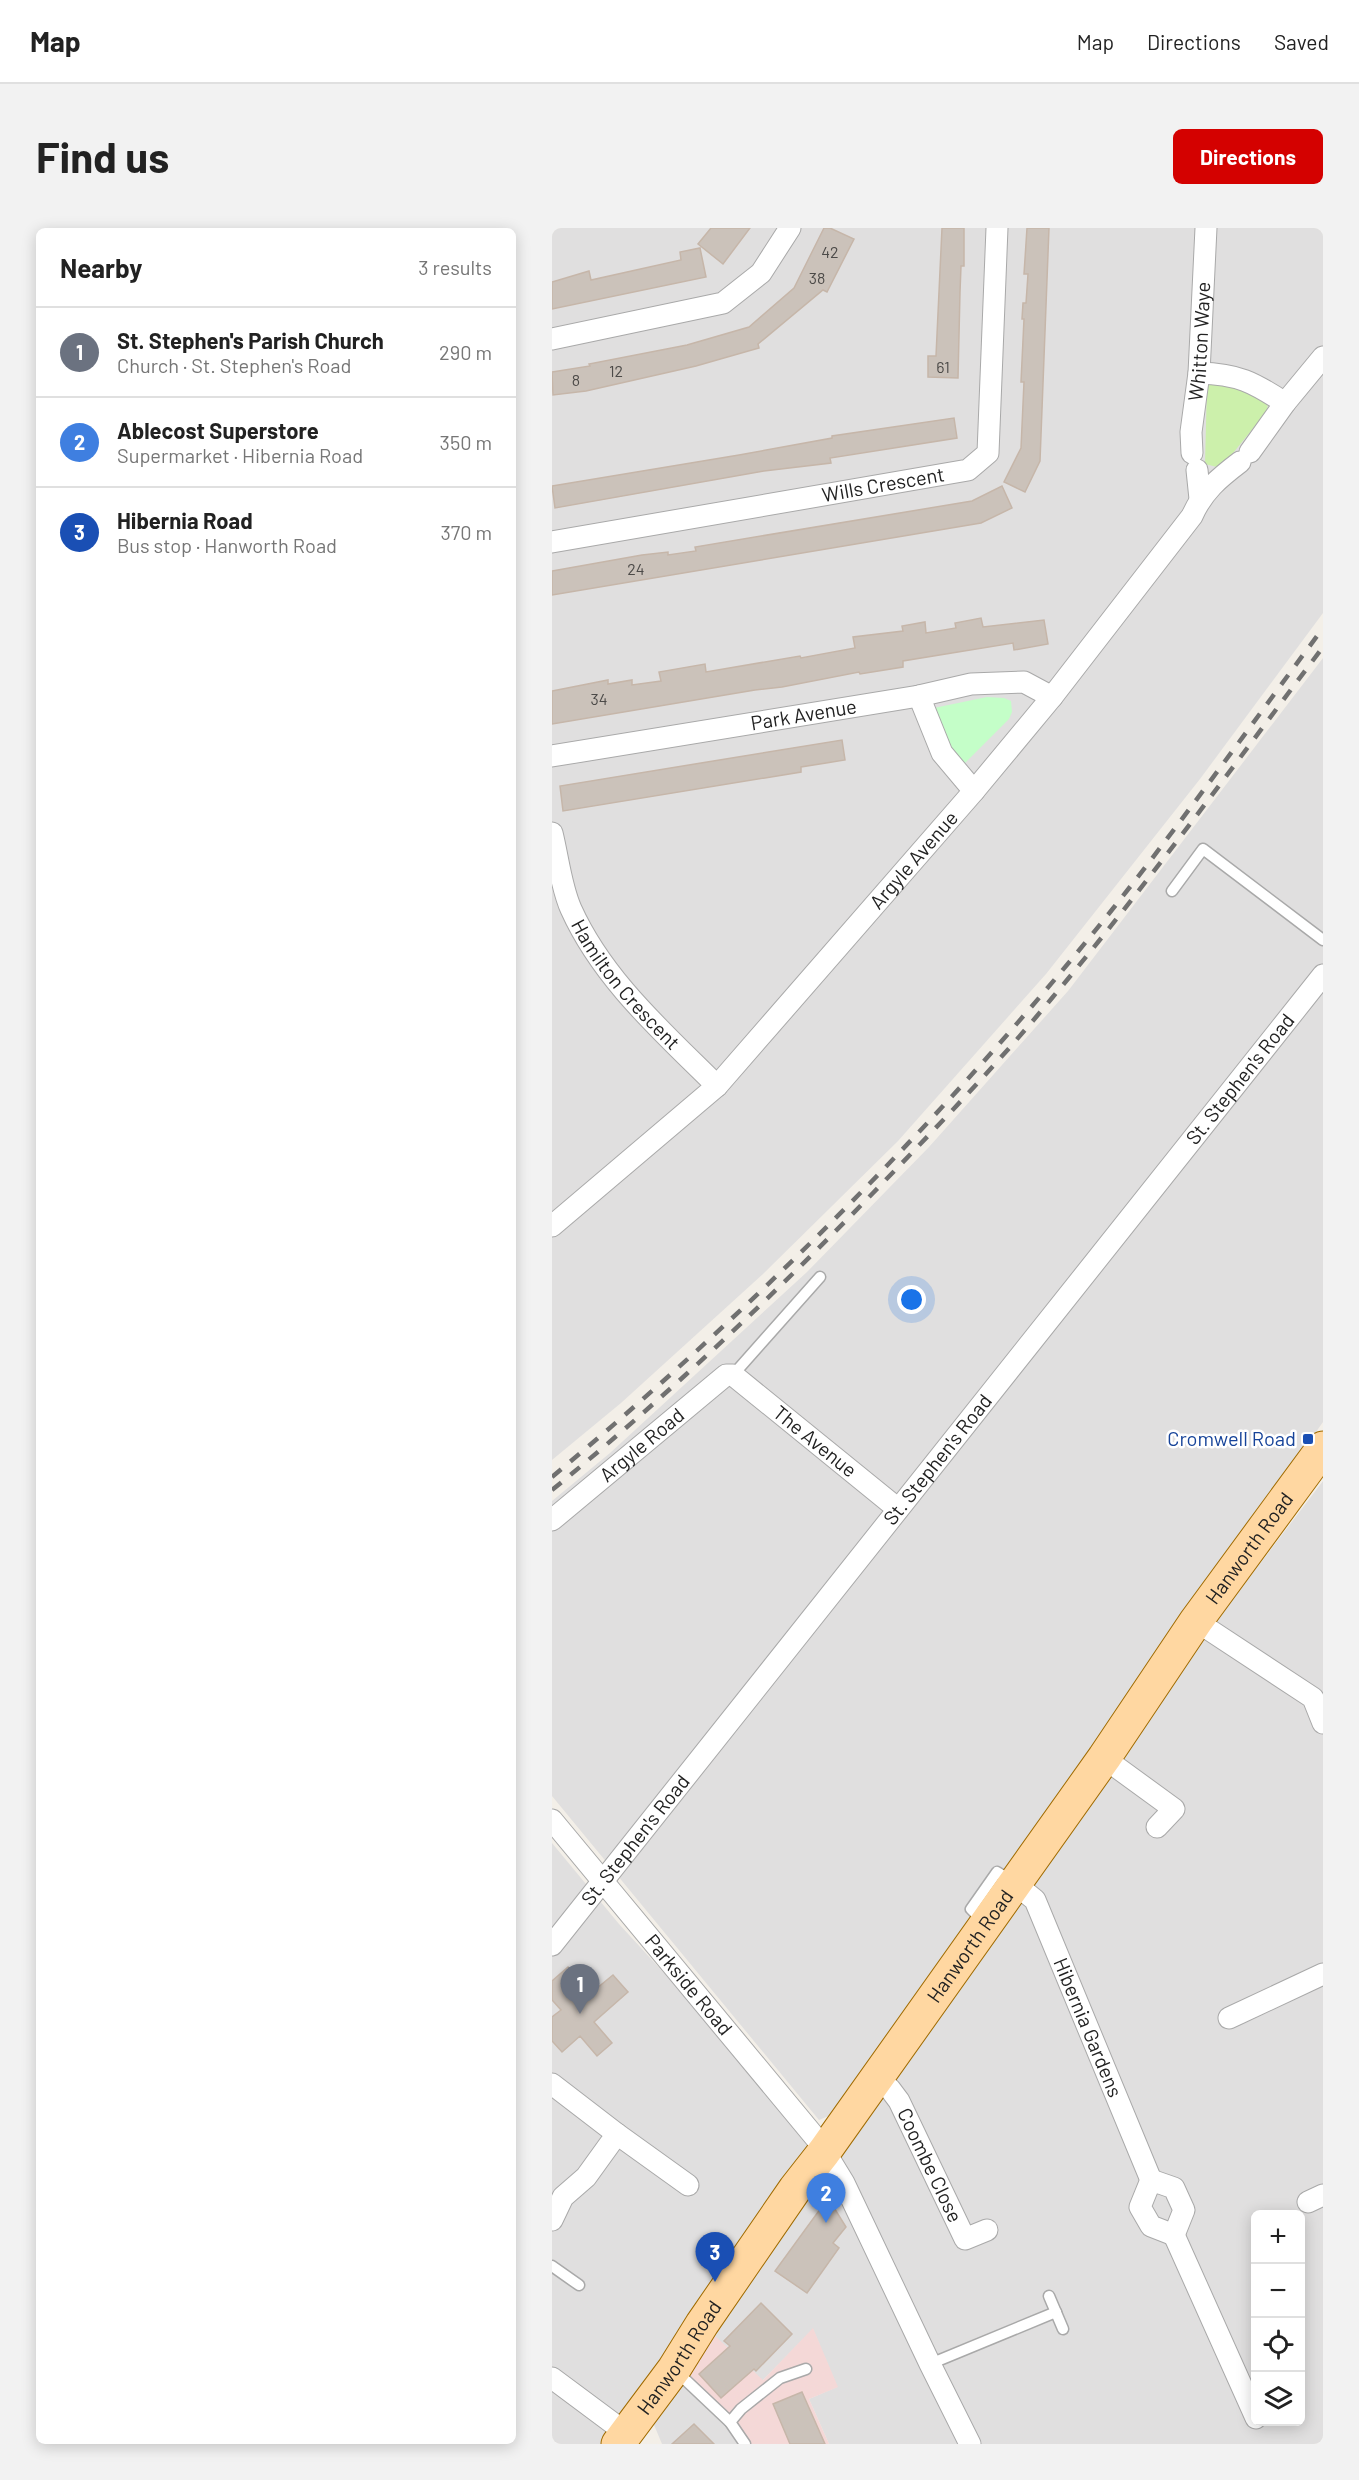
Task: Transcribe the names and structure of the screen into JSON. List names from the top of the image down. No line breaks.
{"streets":{"main road":["Hanworth Road"],"street":["Whitton Waye","Wills Crescent","Park Avenue","Argyle Avenue","Hamilton Crescent","St. Stephen's Road","The Avenue","Argyle Road","Parkside Road","Hibernia Gardens","Coombe Close"]},"crossings":[["Whitton Waye","Argyle Avenue"],["Park Avenue","Argyle Avenue"],["Argyle Avenue","Hamilton Crescent"],["St. Stephen's Road","The Avenue"],["St. Stephen's Road","Parkside Road"],["The Avenue","Argyle Road"],["Hanworth Road","Parkside Road"],["Hanworth Road","Hibernia Gardens"],["Hanworth Road","Coombe Close"]],"places":{"transit":["Cromwell Road"]},"house_numbers":["42","38","61","12","8","24","34"],"page":{"header":"Map","nav":["Map","Directions","Saved"],"buttons":"Directions","title":"Find us","heading":["Nearby","3 results"],"list":[{"mark":"1","name":"St. Stephen's Parish Church","note":"Church · St. Stephen's Road","value":"290 m"},{"mark":"2","name":"Ablecost Superstore","note":"Supermarket · Hibernia Road","value":"350 m"},{"mark":"3","name":"Hibernia Road","note":"Bus stop · Hanworth Road","value":"370 m"}],"pins":["1","2","3"],"map_buttons":["+","−"]}}
